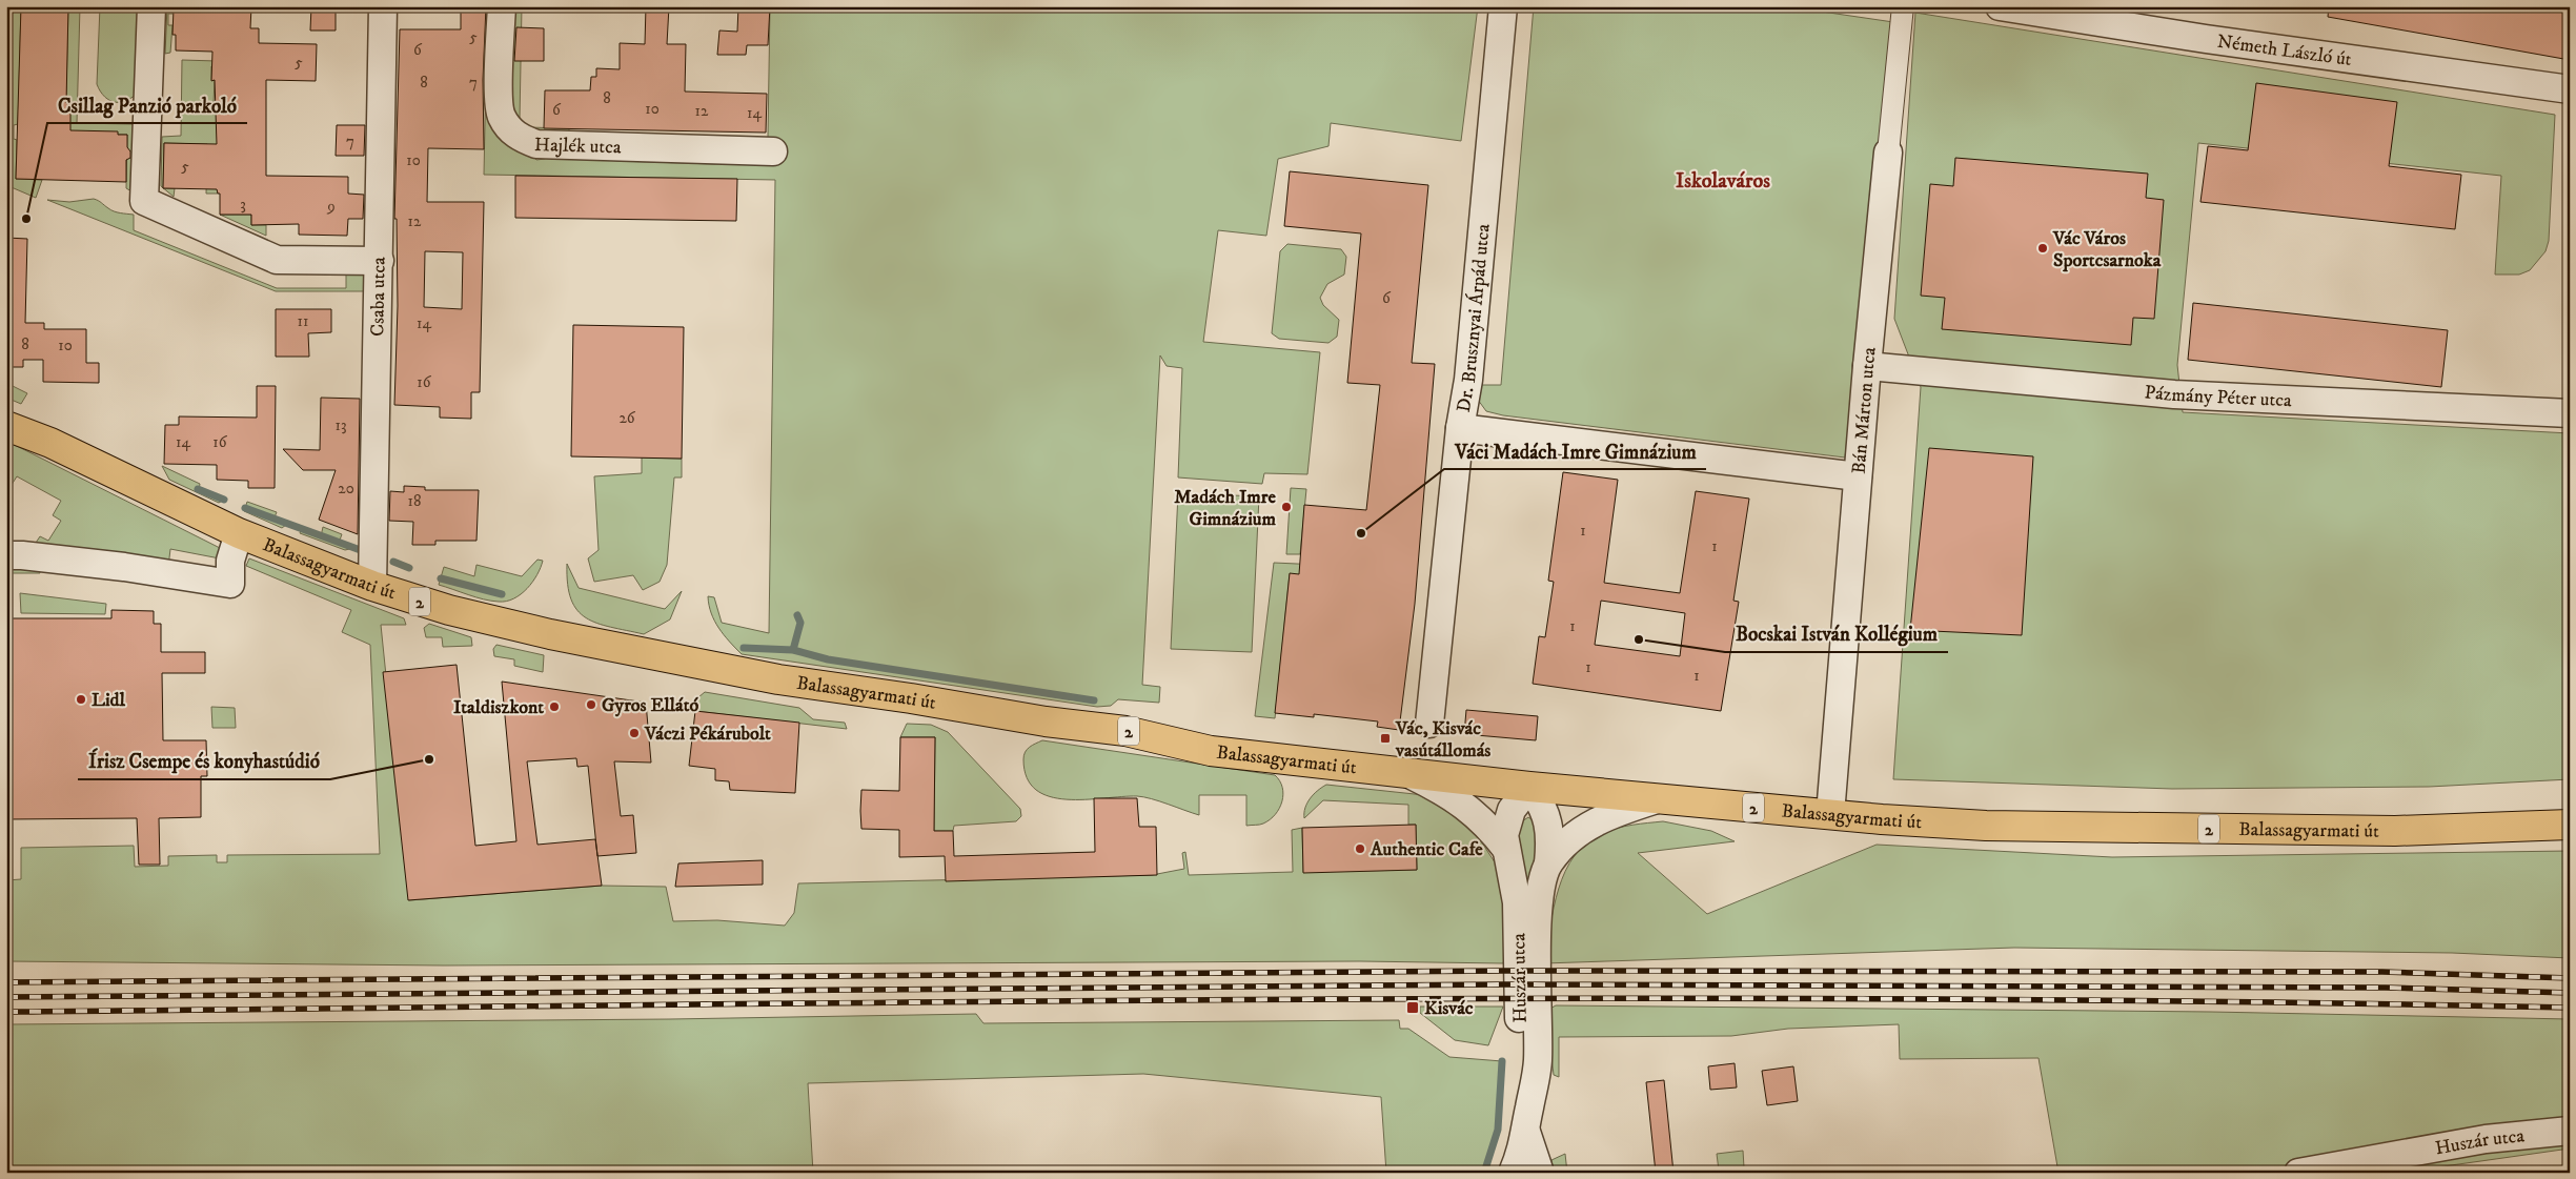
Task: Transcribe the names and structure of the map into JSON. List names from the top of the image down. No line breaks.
{"streets":{"main road":["Balassagyarmati út","2"],"street":["Németh László út","Hajlék utca","Csaba utca","Dr. Brusznyai Árpád utca","Pázmány Péter utca","Bán Márton utca","Huszár utca"]},"crossings":[["Csaba utca","Balassagyarmati út"],["Pázmány Péter utca","Bán Márton utca"],["Bán Márton utca","Balassagyarmati út"],["Balassagyarmati út","2"],["Balassagyarmati út","Huszár utca"]],"districts":["Iskolaváros"],"places":{"other":["Csillag Panzió parkoló","Vác Város Sportcsarnoka","Madách Imre Gimnázium","Váci Madách Imre Gimnázium","Bocskai István Kollégium","Lidl","Gyros Ellátó","Italdiszkont","Váczi Pékárubolt","Írisz Csempe és konyhastúdió","Authentic Cafe"],"transit":["Vác, Kisvác vasútállomás","Kisvác"]},"house_numbers":["5","6","5","8","7","8","10","6","12","14","7","10","5","3","9","12","6","11","14","8","10","16","26","13","14","16","20","18","1","1","1","1","1"]}
